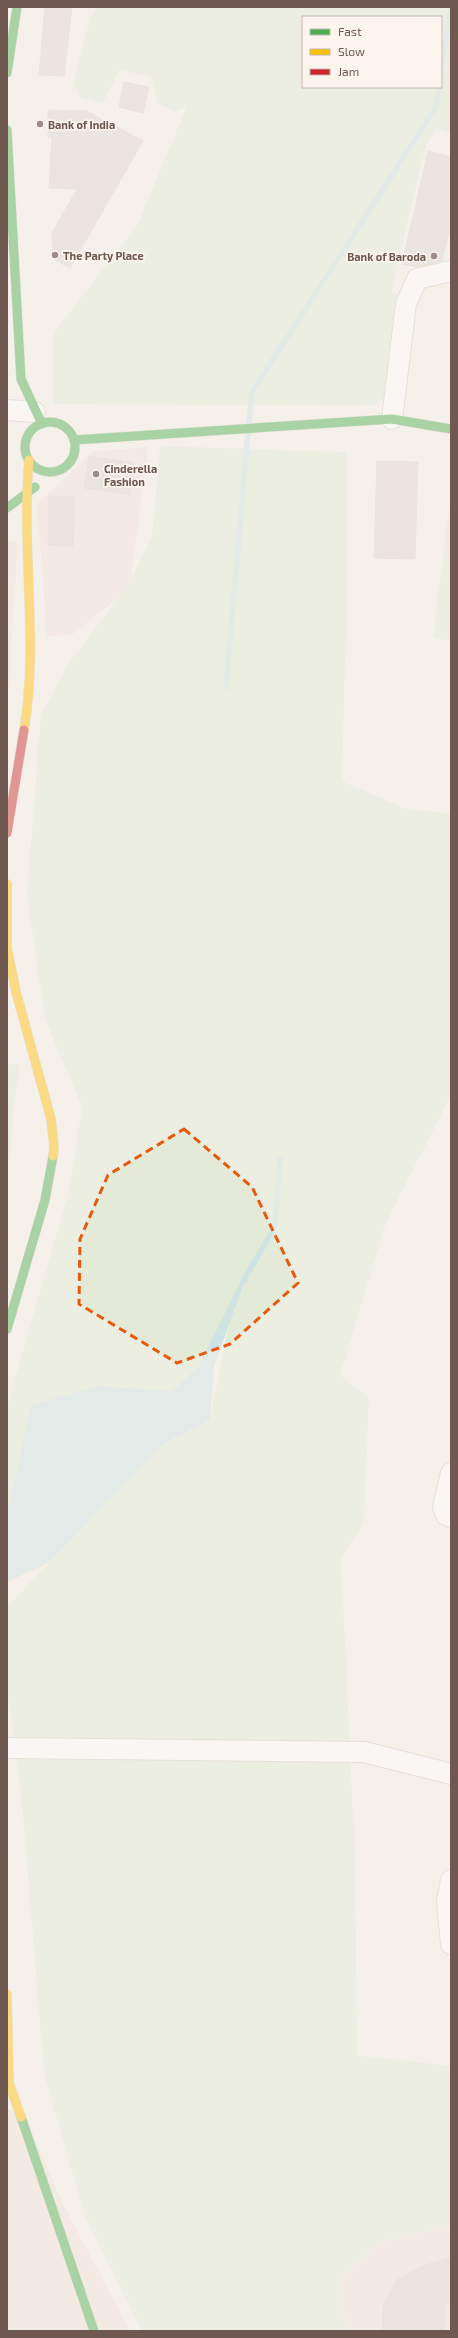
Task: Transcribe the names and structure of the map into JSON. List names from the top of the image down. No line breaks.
{"places":["Bank of India","The Party Place","Bank of Baroda","Cinderella Fashion"],"legend":["Fast","Slow","Jam"]}
